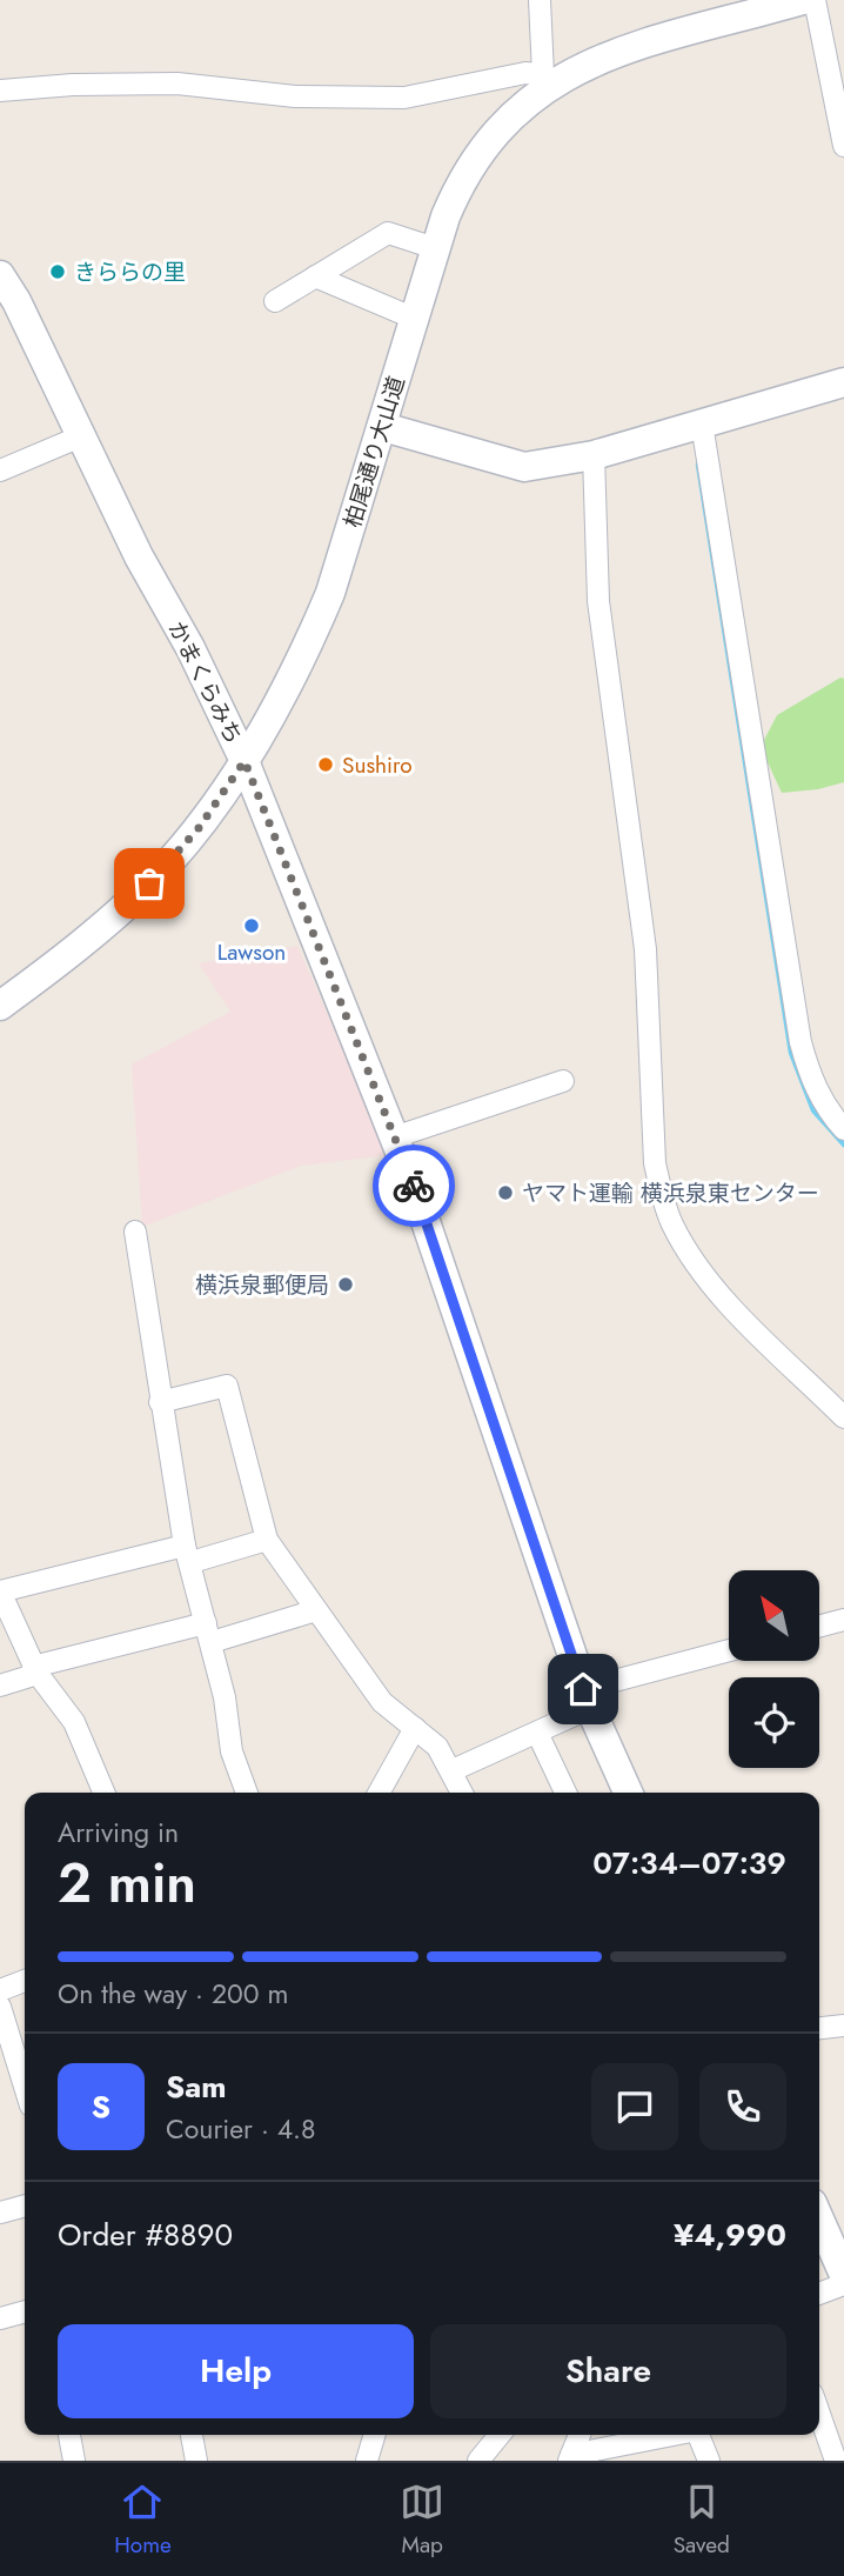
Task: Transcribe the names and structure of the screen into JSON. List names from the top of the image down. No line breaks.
{"streets":{"street":["柏尾通り大山道","かまくらみち"]},"crossings":[["柏尾通り大山道","かまくらみち"]],"places":["きららの里","Sushiro","Lawson","ヤマト運輸 横浜泉東センター","横浜泉郵便局"],"north":"top left","page":{"heading":["2 min","Arriving in","07:34–07:39"],"panel":["Sam","Courier · 4.8","Order #8890","¥4,990"],"bar":"On the way · 200 m","round":"S","buttons":["Help","Share"],"tabs":["Home","Map","Saved"]}}
